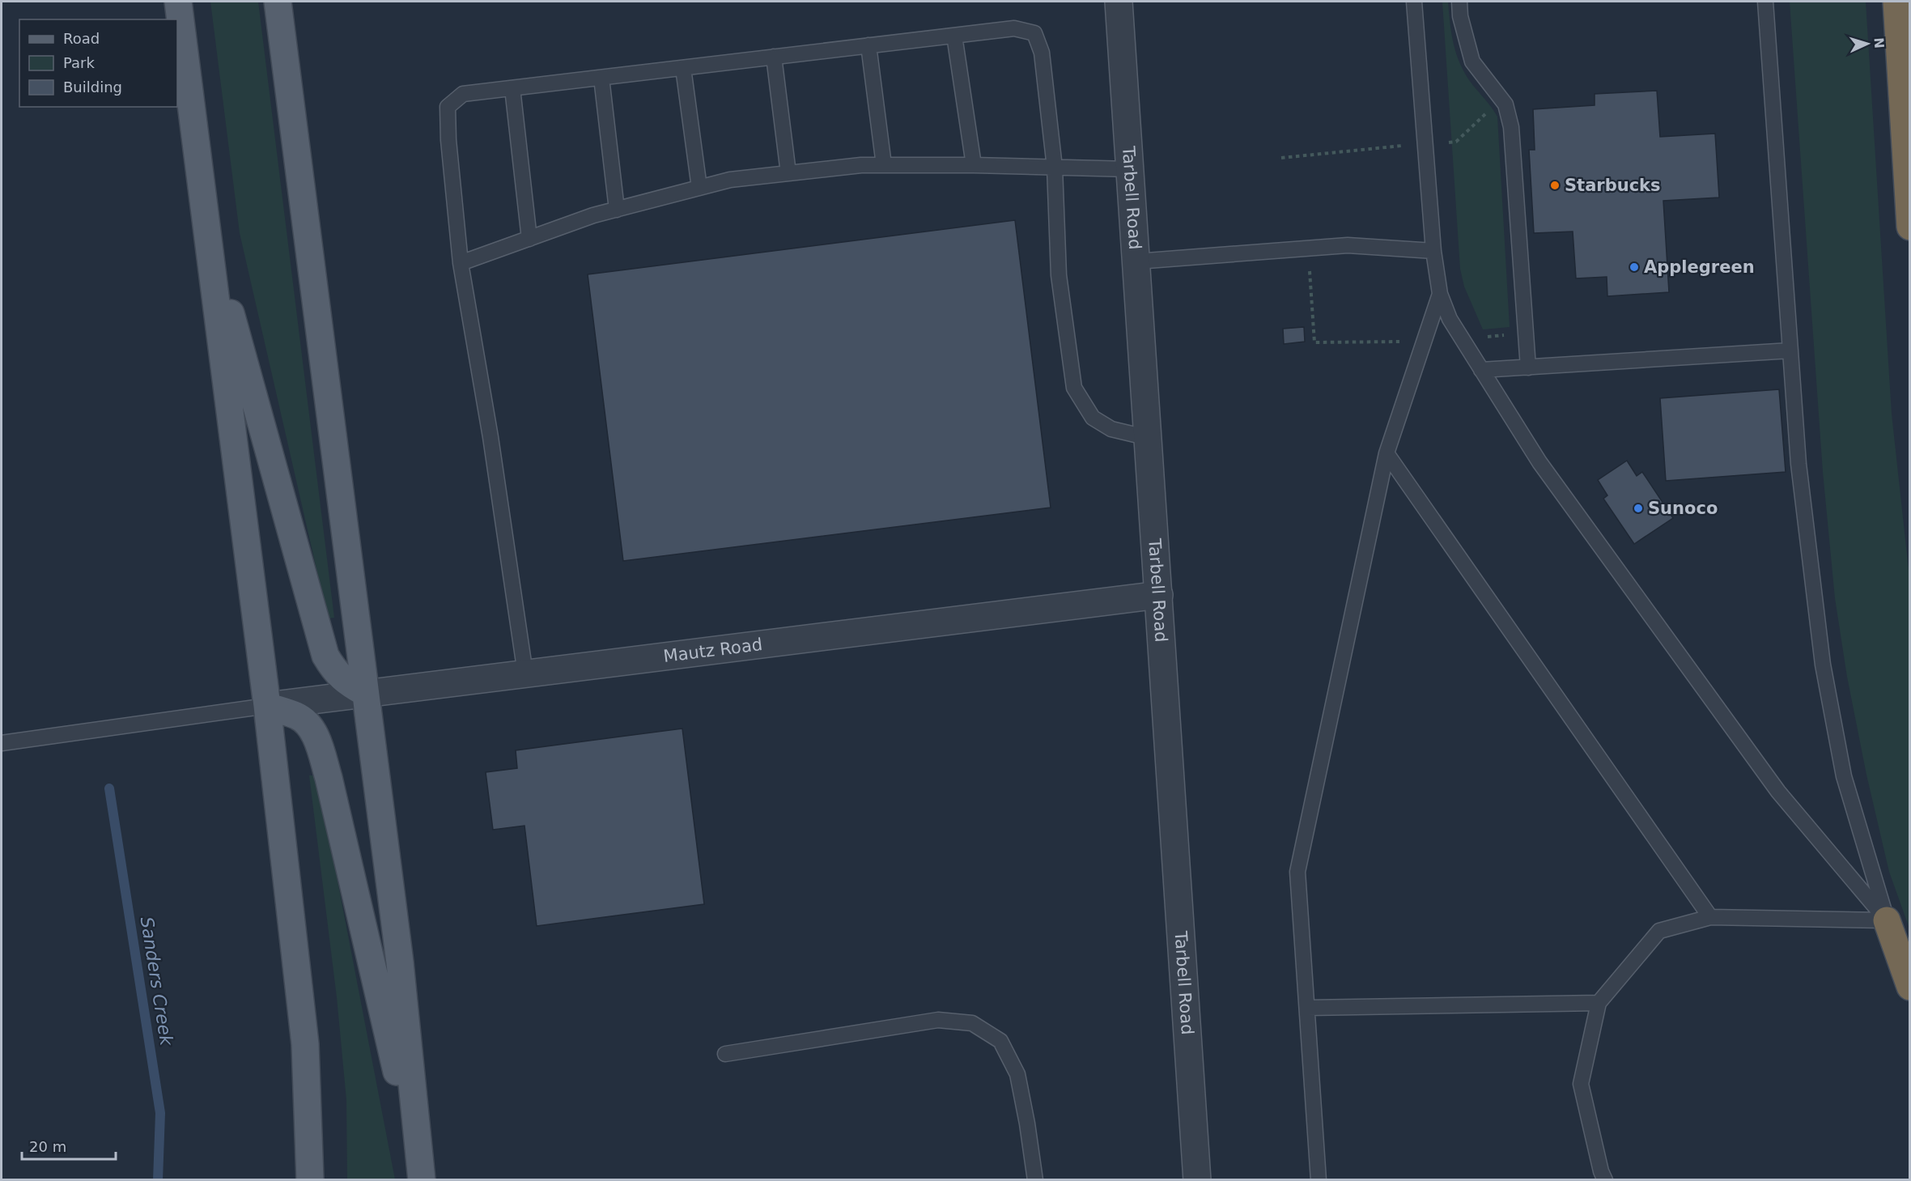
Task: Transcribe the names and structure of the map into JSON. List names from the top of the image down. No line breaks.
{"streets":{"street":["Tarbell Road","Mautz Road"]},"crossings":[["Tarbell Road","Mautz Road"]],"water":["Sanders Creek"],"places":["Starbucks","Applegreen","Sunoco"],"legend":["Road","Park","Building"],"scale_bar":"20 m","north":"right"}
